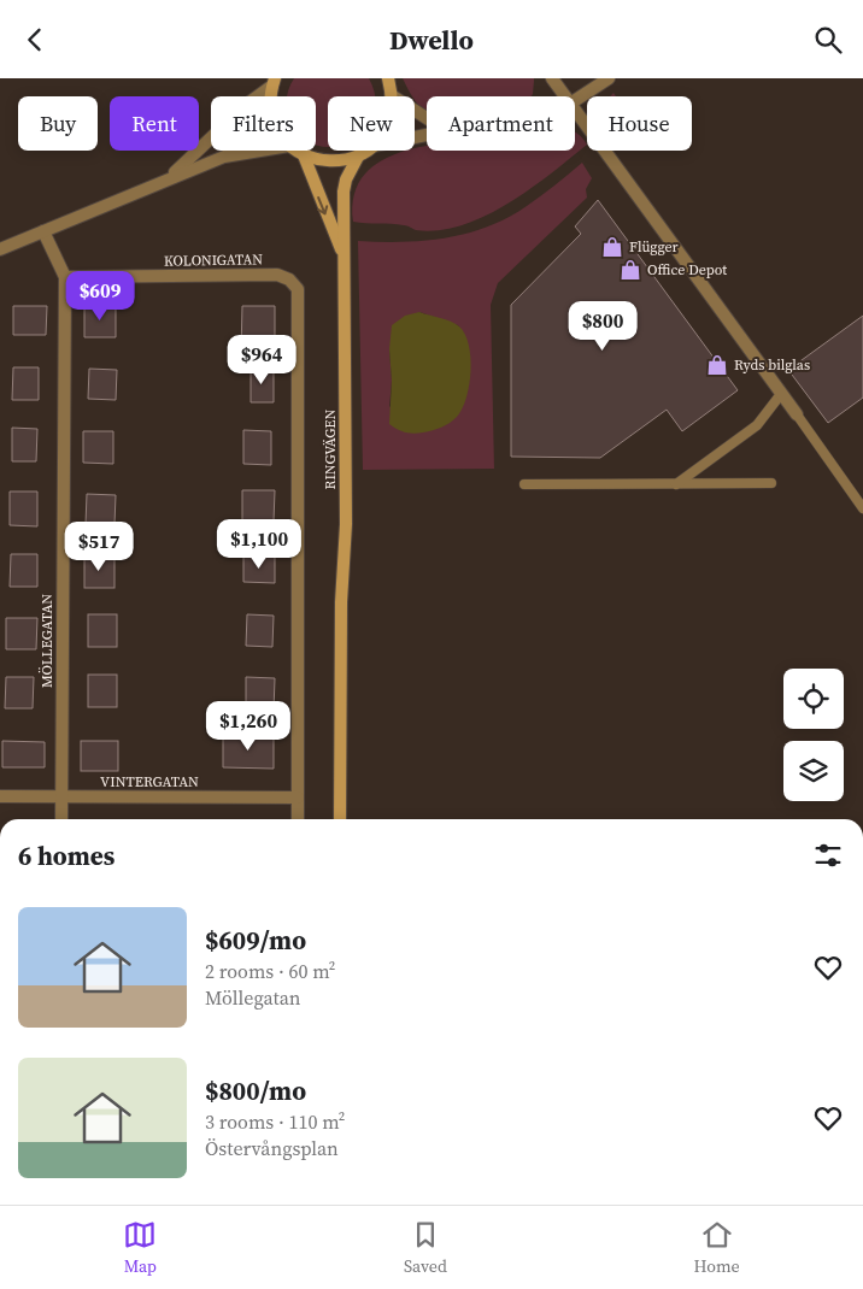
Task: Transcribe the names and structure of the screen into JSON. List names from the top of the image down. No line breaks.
{"streets":{"main road":["RINGVÄGEN"],"street":["KOLONIGATAN","MÖLLEGATAN","VINTERGATAN"]},"crossings":[["KOLONIGATAN","MÖLLEGATAN"],["KOLONIGATAN","VINTERGATAN"],["MÖLLEGATAN","VINTERGATAN"]],"places":{"shop":["Flügger","Office Depot","Ryds bilglas"]},"page":{"header":"Dwello","chip":["Buy","Rent","Filters","New","Apartment","House"],"price":["$609","$800","$964","$1,100","$517","$1,260"],"heading":"6 homes","list":[{"name":"$609/mo","note":"2 rooms · 60 m² · Möllegatan"},{"name":"$800/mo","note":"3 rooms · 110 m² · Östervångsplan"}],"tabs":["Map","Saved","Home"]}}
